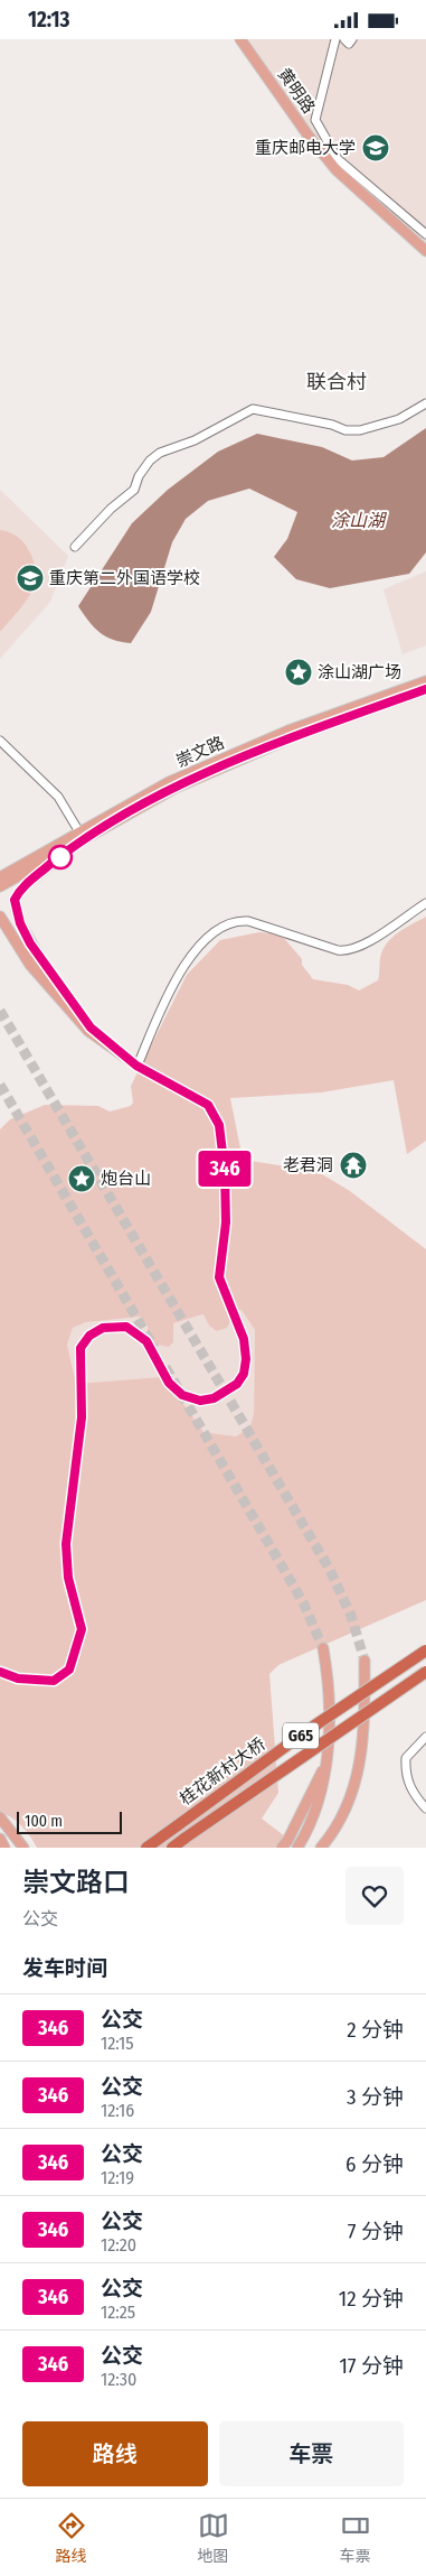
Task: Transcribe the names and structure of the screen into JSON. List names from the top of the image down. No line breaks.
{"streets":{"highway":["G65","桂花新村大桥"],"main road":["黄明路","崇文路"]},"districts":["联合村"],"water":["涂山湖"],"places":{"school or university":["重庆邮电大学","重庆第二外国语学校"],"place":["涂山湖广场","炮台山"],"temple":["老君洞"]},"lines":["bus line 346"],"scale_bar":"100 m","page":{"status":"12:13","on_map":"346","scale":"100 m","heading":[["崇文路口","公交"],"发车时间"],"list":[{"mark":"346","name":"公交","note":"12:15","value":"2 分钟"},{"mark":"346","name":"公交","note":"12:16","value":"3 分钟"},{"mark":"346","name":"公交","note":"12:19","value":"6 分钟"},{"mark":"346","name":"公交","note":"12:20","value":"7 分钟"},{"mark":"346","name":"公交","note":"12:25","value":"12 分钟"},{"mark":"346","name":"公交","note":"12:30","value":"17 分钟"}],"buttons":["路线","车票"],"tabs":["路线","地图","车票"]}}
